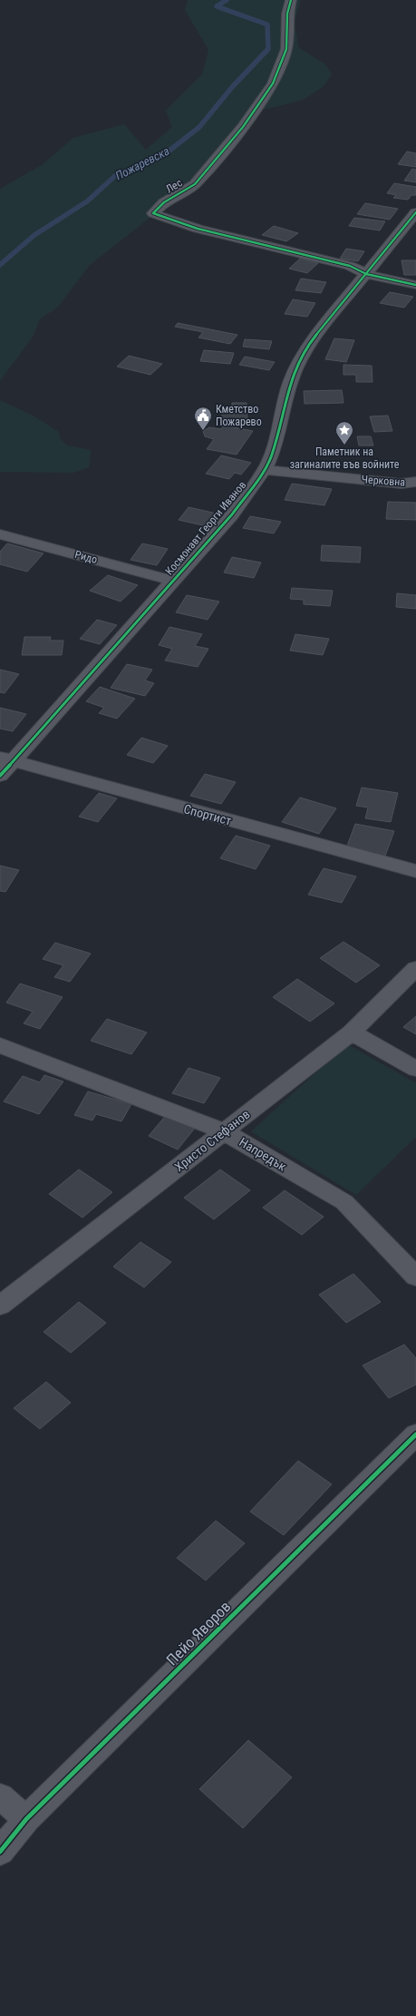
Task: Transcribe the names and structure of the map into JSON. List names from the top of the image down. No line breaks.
{"streets":{"street":["Лес","Черковна","Космонавт Георги Иванов","Ридо","Спортист","Христо Стефанов","Напредък","Пейо Яворов"]},"crossings":[["Лес","Космонавт Георги Иванов"],["Черковна","Космонавт Георги Иванов"],["Космонавт Георги Иванов","Ридо"],["Космонавт Георги Иванов","Спортист"],["Христо Стефанов","Напредък"]],"water":["Пожаревска"],"places":{"public building":["Кметство Пожарево"],"place":["Паметник на загиналите във войните"]}}
